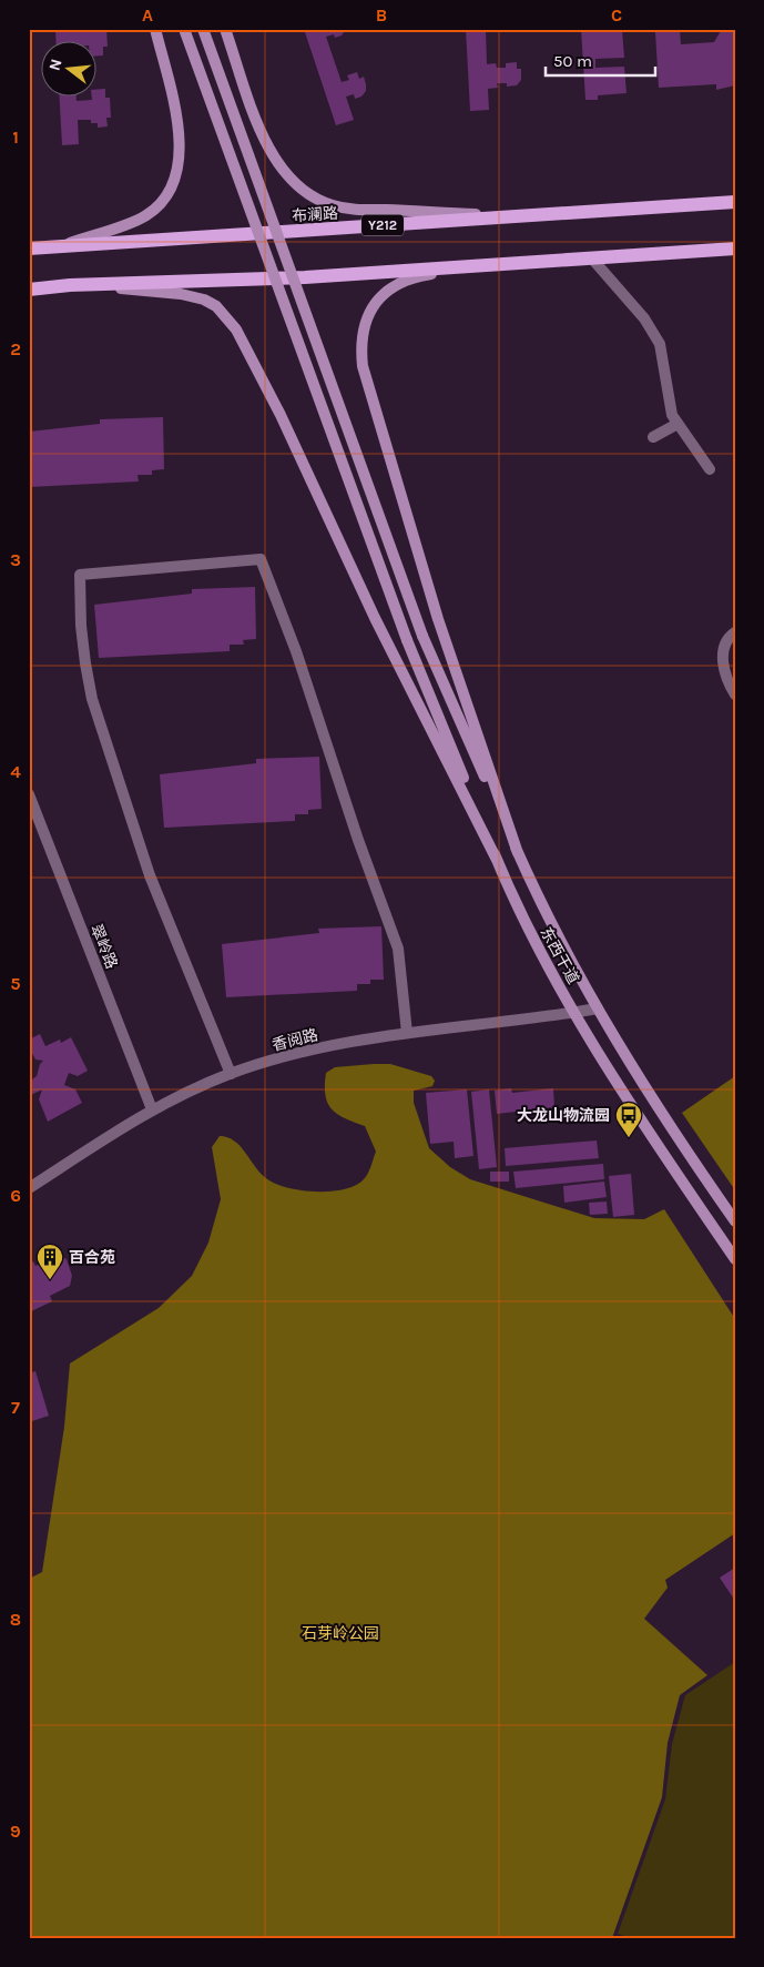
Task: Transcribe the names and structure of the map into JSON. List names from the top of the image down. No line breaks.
{"streets":{"main road":["布澜路","Y212","东西干道"],"street":["翠岭路","香阅路"]},"crossings":[["翠岭路","香阅路"],["东西干道","香阅路"]],"parks":["石芽岭公园"],"places":{"bus stop":["大龙山物流园"],"building":["百合苑"]},"scale_bar":"50 m","north":"left","grid":{"columns":["A","B","C"],"rows":["1","2","3","4","5","6","7","8","9"]}}
